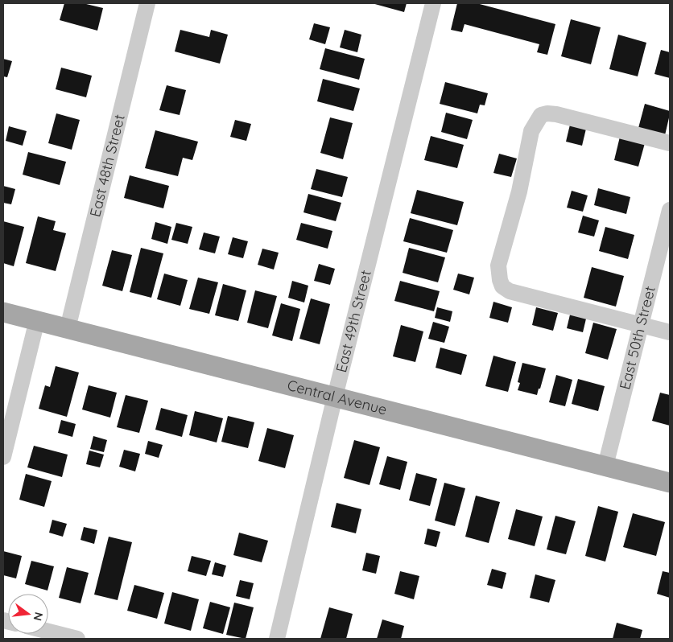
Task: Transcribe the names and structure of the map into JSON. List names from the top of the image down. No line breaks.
{"streets":{"main road":["Central Avenue"],"street":["East 48th Street","East 49th Street","East 50th Street"]},"crossings":[["East 48th Street","Central Avenue"],["East 49th Street","Central Avenue"],["East 50th Street","Central Avenue"]],"north":"right"}
